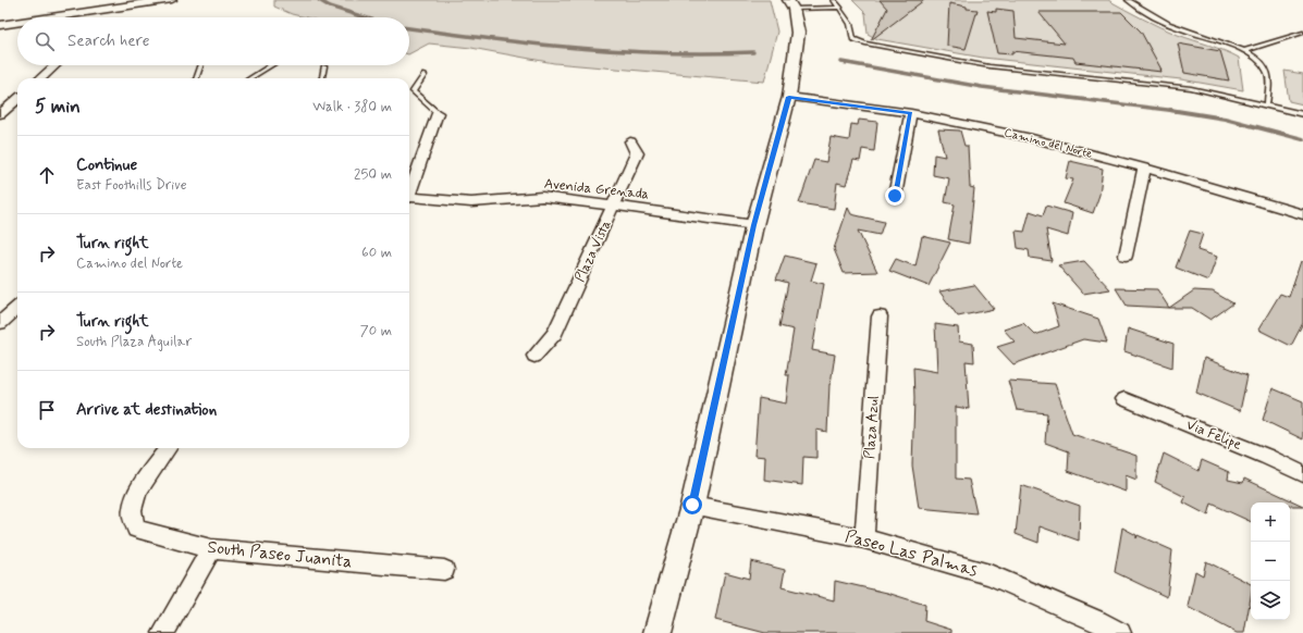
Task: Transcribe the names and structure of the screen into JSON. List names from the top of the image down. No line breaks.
{"streets":{"street":["Camino del Norte","Avenida Grenada","Plaza Vista","Plaza Azul","Via Felipe","Paseo Las Palmas","South Paseo Juanita"]},"crossings":[["Avenida Grenada","Plaza Vista"],["Plaza Azul","Paseo Las Palmas"]],"page":{"search":"Search here","heading":["5 min","Walk · 380 m"],"list":[["Continue","East Foothills Drive","250 m"],["Turn right","Camino del Norte","60 m"],["Turn right","South Plaza Aguilar","70 m"],"Arrive at destination"],"map_buttons":["+","−"]}}
